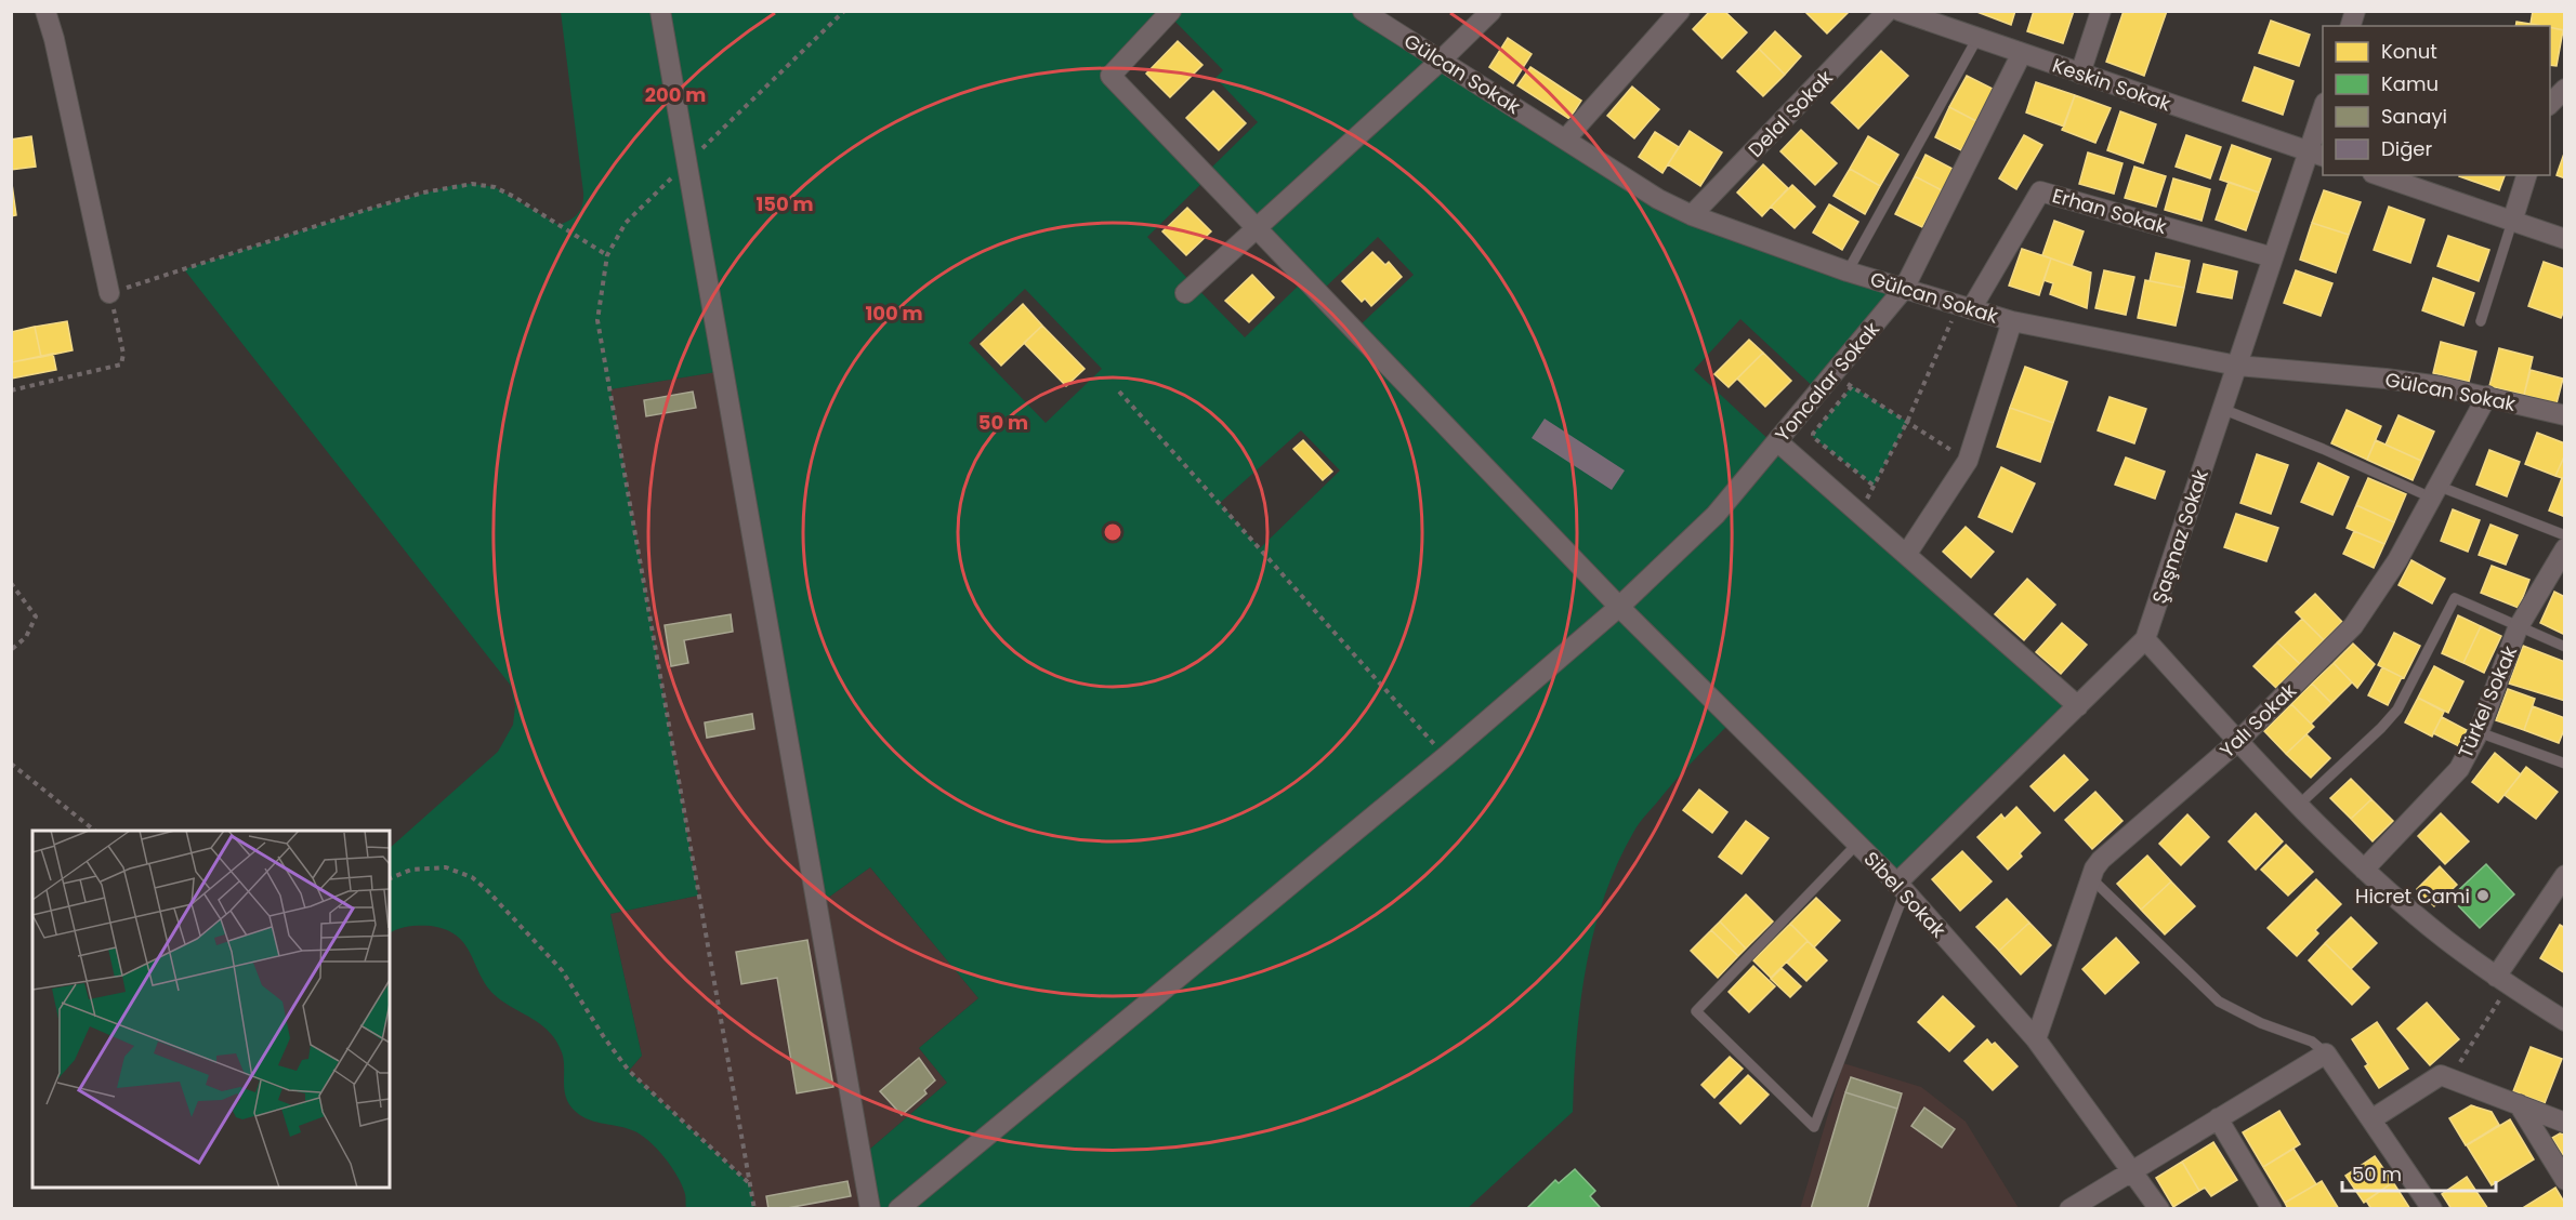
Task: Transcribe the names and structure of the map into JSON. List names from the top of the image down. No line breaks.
{"streets":{"street":["Gülcan Sokak","Keskin Sokak","Delal Sokak","Erhan Sokak","Yoncalar Sokak","Şaşmaz Sokak","Türkel Sokak","Yalı Sokak","Sibel Sokak"]},"crossings":[["Gülcan Sokak","Delal Sokak"],["Gülcan Sokak","Erhan Sokak"],["Gülcan Sokak","Yoncalar Sokak"],["Gülcan Sokak","Şaşmaz Sokak"],["Gülcan Sokak","Yalı Sokak"],["Keskin Sokak","Yoncalar Sokak"],["Keskin Sokak","Şaşmaz Sokak"],["Erhan Sokak","Şaşmaz Sokak"],["Yoncalar Sokak","Sibel Sokak"],["Şaşmaz Sokak","Sibel Sokak"],["Yalı Sokak","Sibel Sokak"]],"places":["Hicret Cami"],"legend":["Konut","Kamu","Sanayi","Diğer"],"scale_bar":"50 m","rings":["200 m","150 m","100 m","50 m"]}
